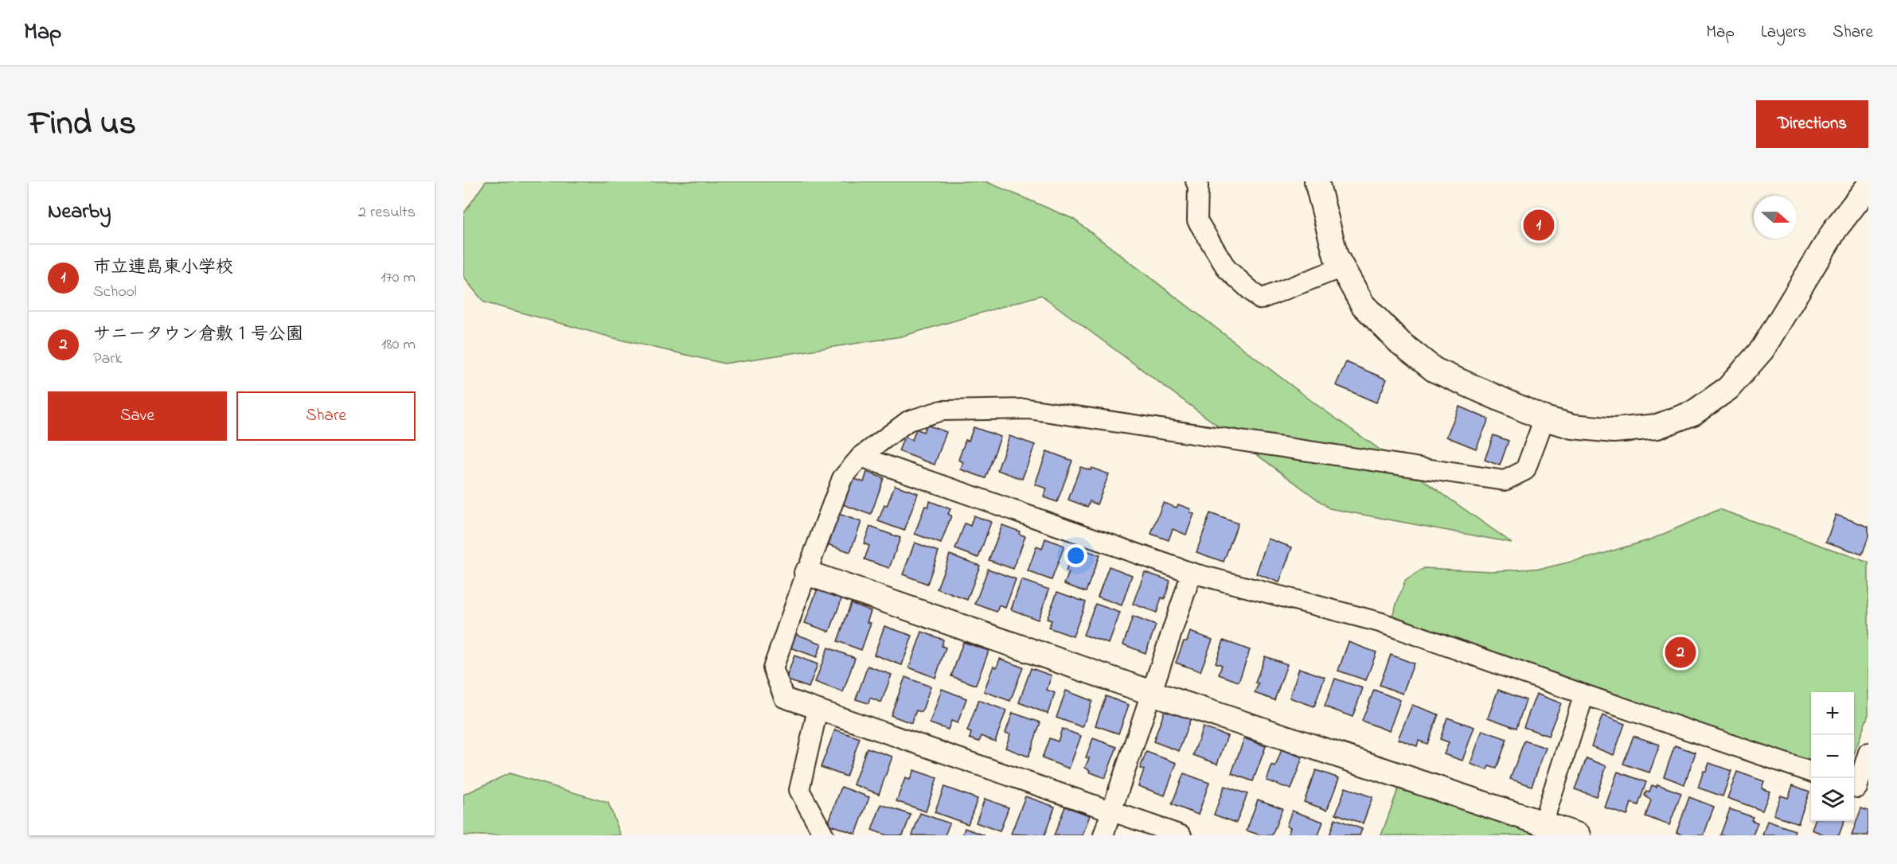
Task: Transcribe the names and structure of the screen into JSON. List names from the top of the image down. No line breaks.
{"north":"right","page":{"header":"Map","nav":["Map","Layers","Share"],"title":"Find us","buttons":["Directions",["Save","Share"]],"heading":["Nearby","2 results"],"pins":["1","2"],"list":[{"mark":"1","name":"市立連島東小学校","note":"School","value":"170 m"},{"mark":"2","name":"サニータウン倉敷１号公園","note":"Park","value":"180 m"}],"map_buttons":["+","−"]}}
